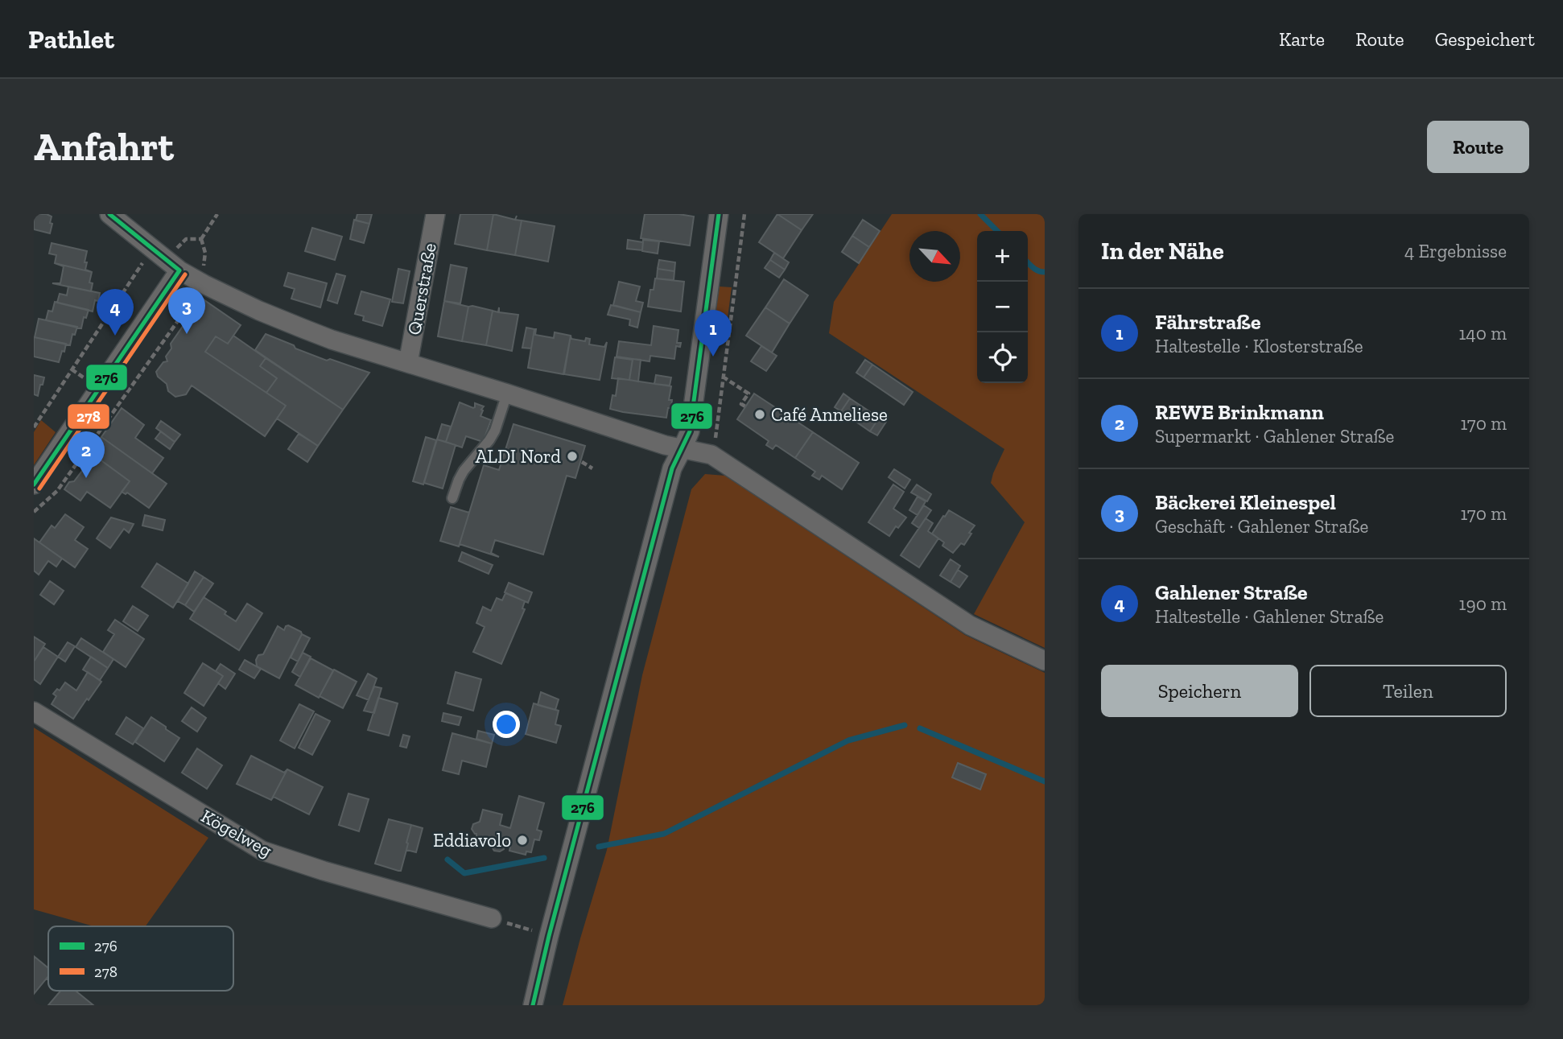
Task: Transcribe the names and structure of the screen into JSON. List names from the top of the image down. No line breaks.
{"streets":{"street":["Querstraße","Kögelweg"]},"places":["Café Anneliese","ALDI Nord","Eddiavolo"],"lines":["transit line 276","transit line 278"],"legend":["276","278"],"north":"bottom right","page":{"header":"Pathlet","nav":["Karte","Route","Gespeichert"],"buttons":["Route",["Speichern","Teilen"]],"title":"Anfahrt","heading":["In der Nähe","4 Ergebnisse"],"map_buttons":["+","−"],"pins":["3","4","1","2"],"list":[{"mark":"1","name":"Fährstraße","note":"Haltestelle · Klosterstraße","value":"140 m"},{"mark":"2","name":"REWE Brinkmann","note":"Supermarkt · Gahlener Straße","value":"170 m"},{"mark":"3","name":"Bäckerei Kleinespel","note":"Geschäft · Gahlener Straße","value":"170 m"},{"mark":"4","name":"Gahlener Straße","note":"Haltestelle · Gahlener Straße","value":"190 m"}]}}
